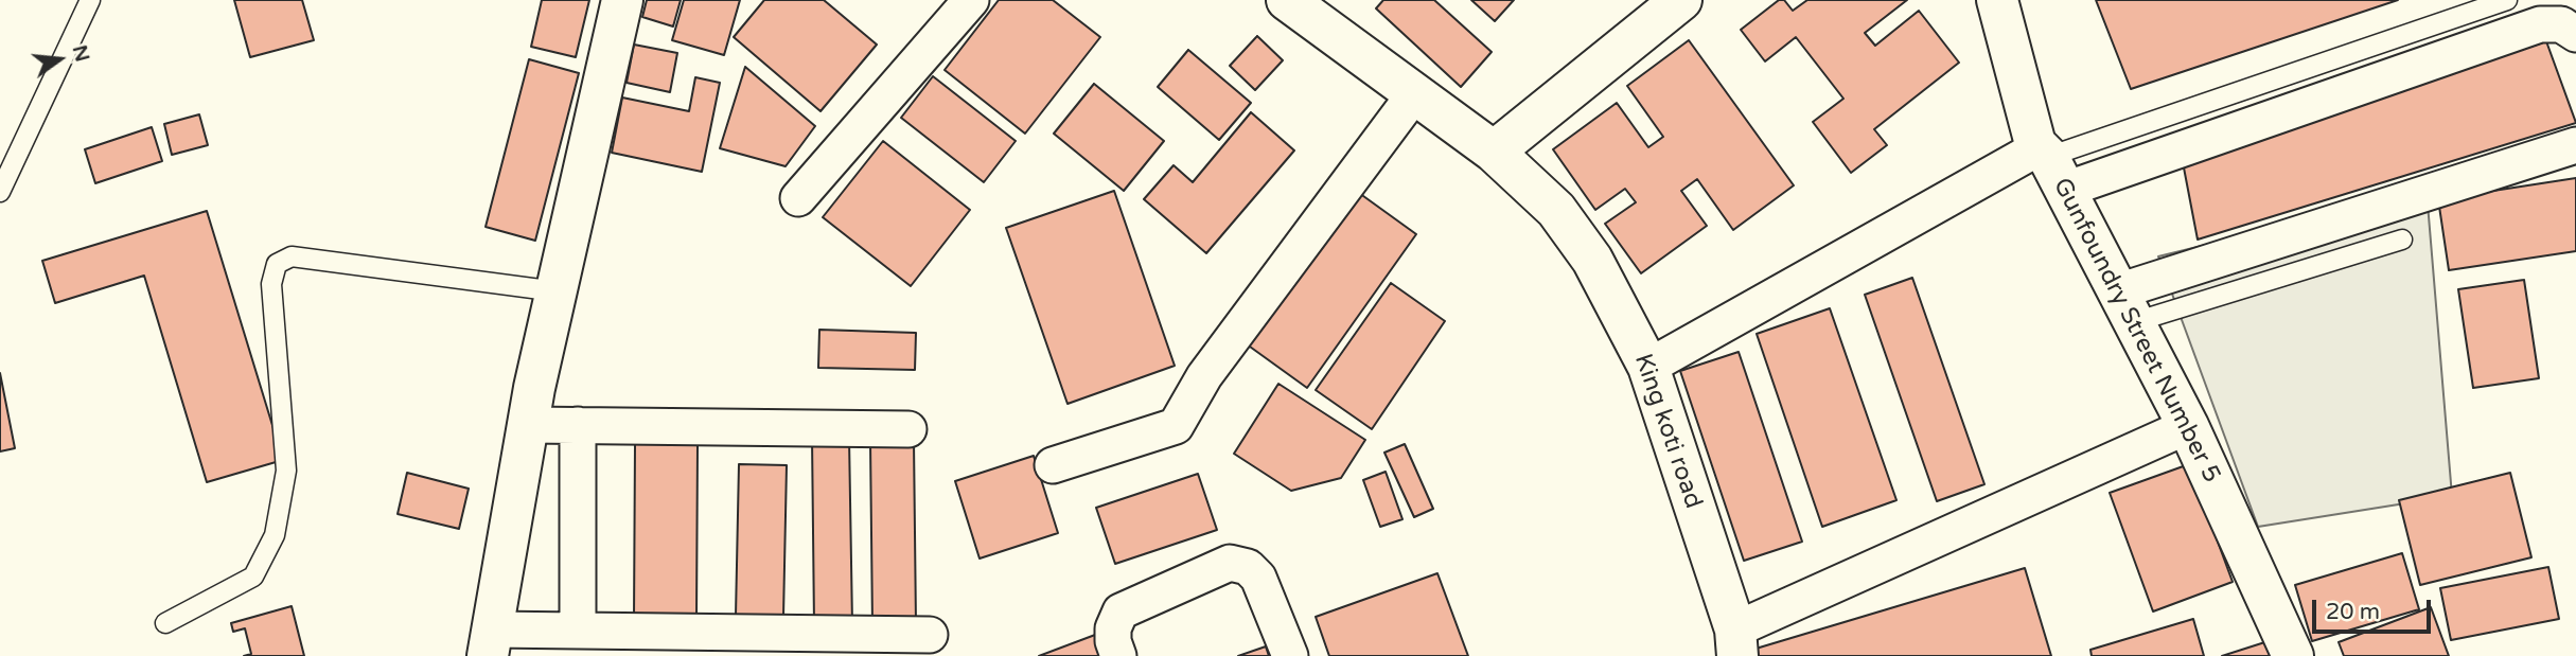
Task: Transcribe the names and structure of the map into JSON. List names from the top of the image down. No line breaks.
{"streets":{"street":["Gunfoundry Street Number 5","King koti road"]},"scale_bar":"20 m","north":"right"}
